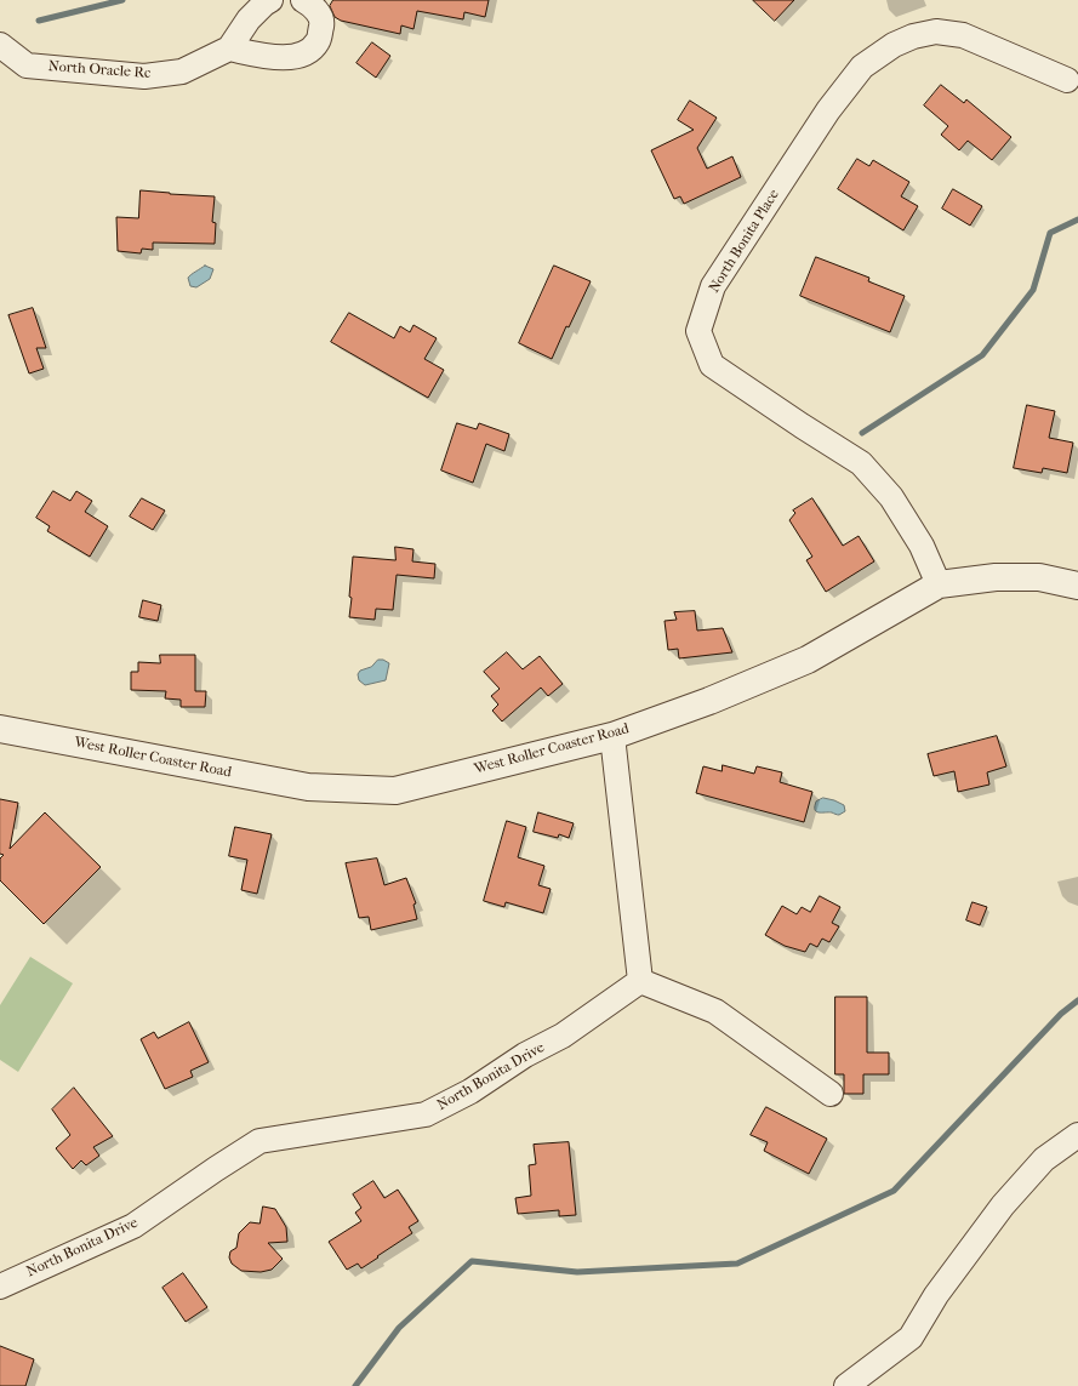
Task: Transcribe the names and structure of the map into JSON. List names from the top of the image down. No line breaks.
{"streets":{"street":["North Oracle Rc","North Bonita Place","West Roller Coaster Road","North Bonita Drive"]},"crossings":[["North Bonita Place","West Roller Coaster Road"]]}
